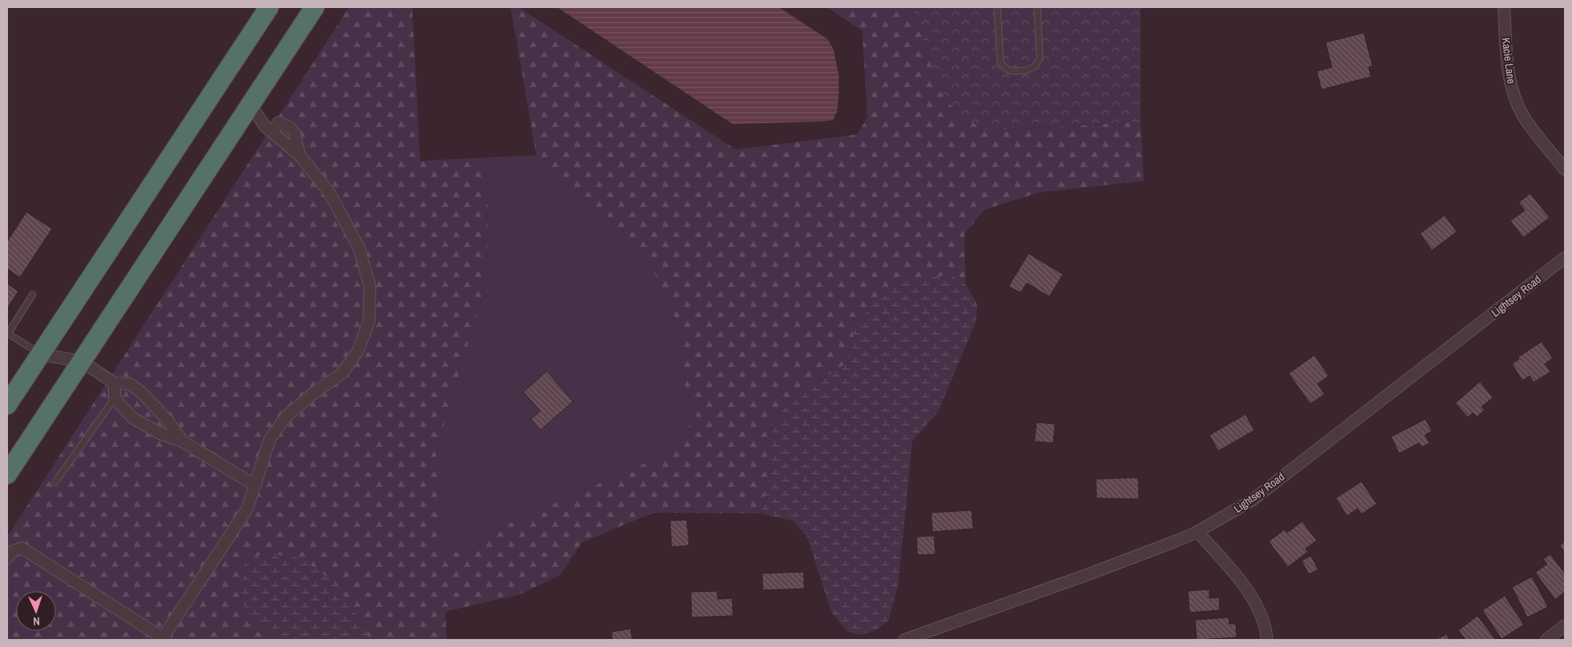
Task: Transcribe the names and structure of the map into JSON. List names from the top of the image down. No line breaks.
{"streets":{"street":["Kacie Lane","Lightsey Road"]},"north":"bottom"}
